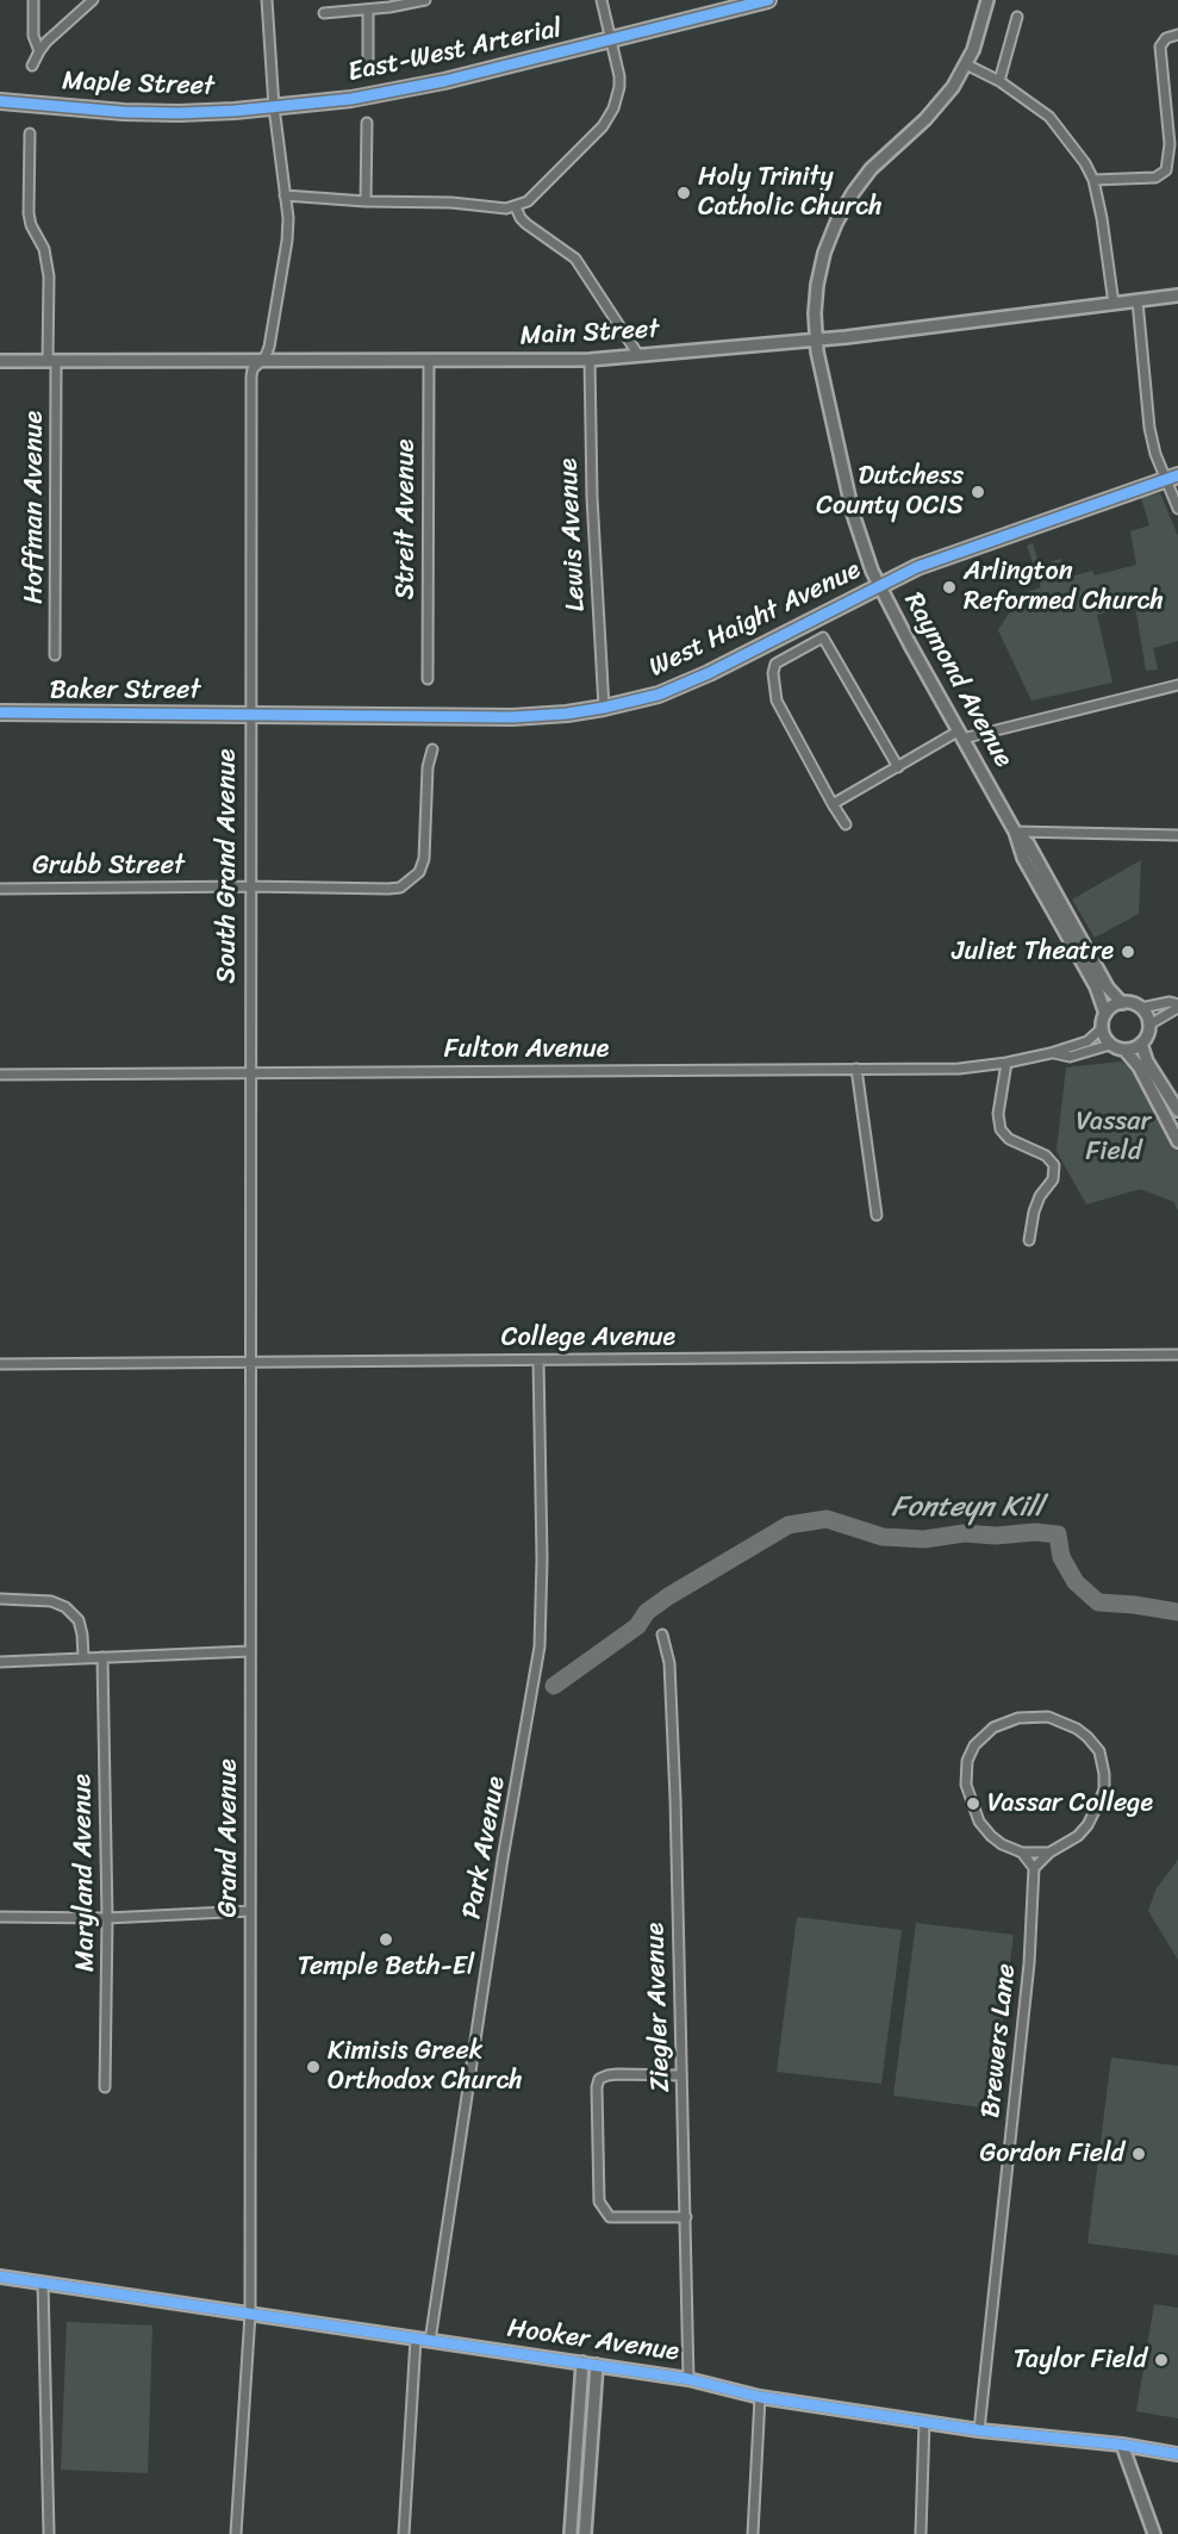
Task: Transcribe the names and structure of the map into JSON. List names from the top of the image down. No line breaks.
{"streets":{"highway":["East-West Arterial","Maple Street","West Haight Avenue","Baker Street"],"street":["Main Street","Hoffman Avenue","Streit Avenue","Lewis Avenue","Raymond Avenue","Grubb Street","South Grand Avenue","Fulton Avenue","College Avenue","Grand Avenue","Park Avenue","Maryland Avenue","Ziegler Avenue","Brewers Lane","Hooker Avenue"]},"crossings":[["East-West Arterial","Maple Street"],["East-West Arterial","South Grand Avenue"],["Maple Street","South Grand Avenue"],["Main Street","Hoffman Avenue"],["Main Street","Streit Avenue"],["Main Street","Lewis Avenue"],["Main Street","Raymond Avenue"],["Main Street","South Grand Avenue"],["Lewis Avenue","West Haight Avenue"],["West Haight Avenue","Raymond Avenue"],["West Haight Avenue","Baker Street"],["West Haight Avenue","South Grand Avenue"],["Raymond Avenue","Fulton Avenue"],["Baker Street","South Grand Avenue"],["Grubb Street","South Grand Avenue"],["South Grand Avenue","Fulton Avenue"],["South Grand Avenue","College Avenue"],["South Grand Avenue","Grand Avenue"],["College Avenue","Grand Avenue"],["College Avenue","Park Avenue"],["Grand Avenue","Hooker Avenue"],["Park Avenue","Hooker Avenue"],["Ziegler Avenue","Hooker Avenue"],["Brewers Lane","Hooker Avenue"]],"water":["Fonteyn Kill"],"parks":["Vassar Field"],"places":["Holy Trinity Catholic Church","Dutchess County OCIS","Arlington Reformed Church","Juliet Theatre","Vassar College","Temple Beth-El","Kimisis Greek Orthodox Church","Gordon Field","Taylor Field"]}
